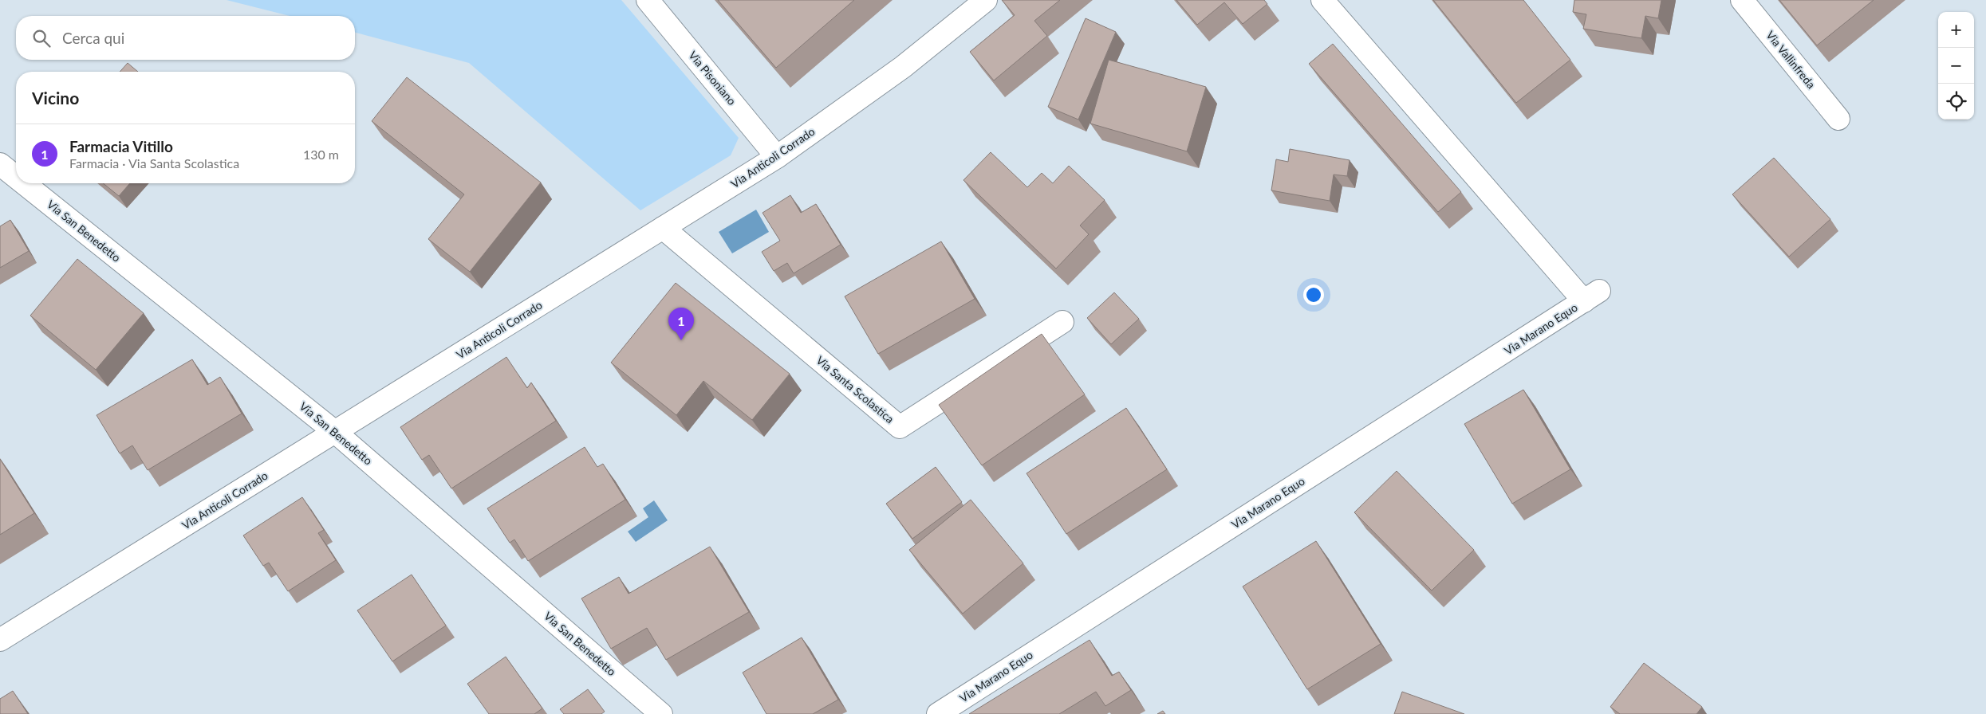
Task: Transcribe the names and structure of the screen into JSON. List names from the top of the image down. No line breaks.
{"streets":{"street":["Via Vallinfreda","Via Pisoniano","Via Anticoli Corrado","Via San Benedetto","Via Marano Equo","Via Santa Scolastica"]},"crossings":[["Via Pisoniano","Via Anticoli Corrado"],["Via Anticoli Corrado","Via San Benedetto"],["Via Anticoli Corrado","Via Santa Scolastica"]],"page":{"map_buttons":["+","−"],"search":"Cerca qui","heading":"Vicino","list":[{"mark":"1","name":"Farmacia Vitillo","note":"Farmacia · Via Santa Scolastica","value":"130 m"}],"pins":"1"}}
